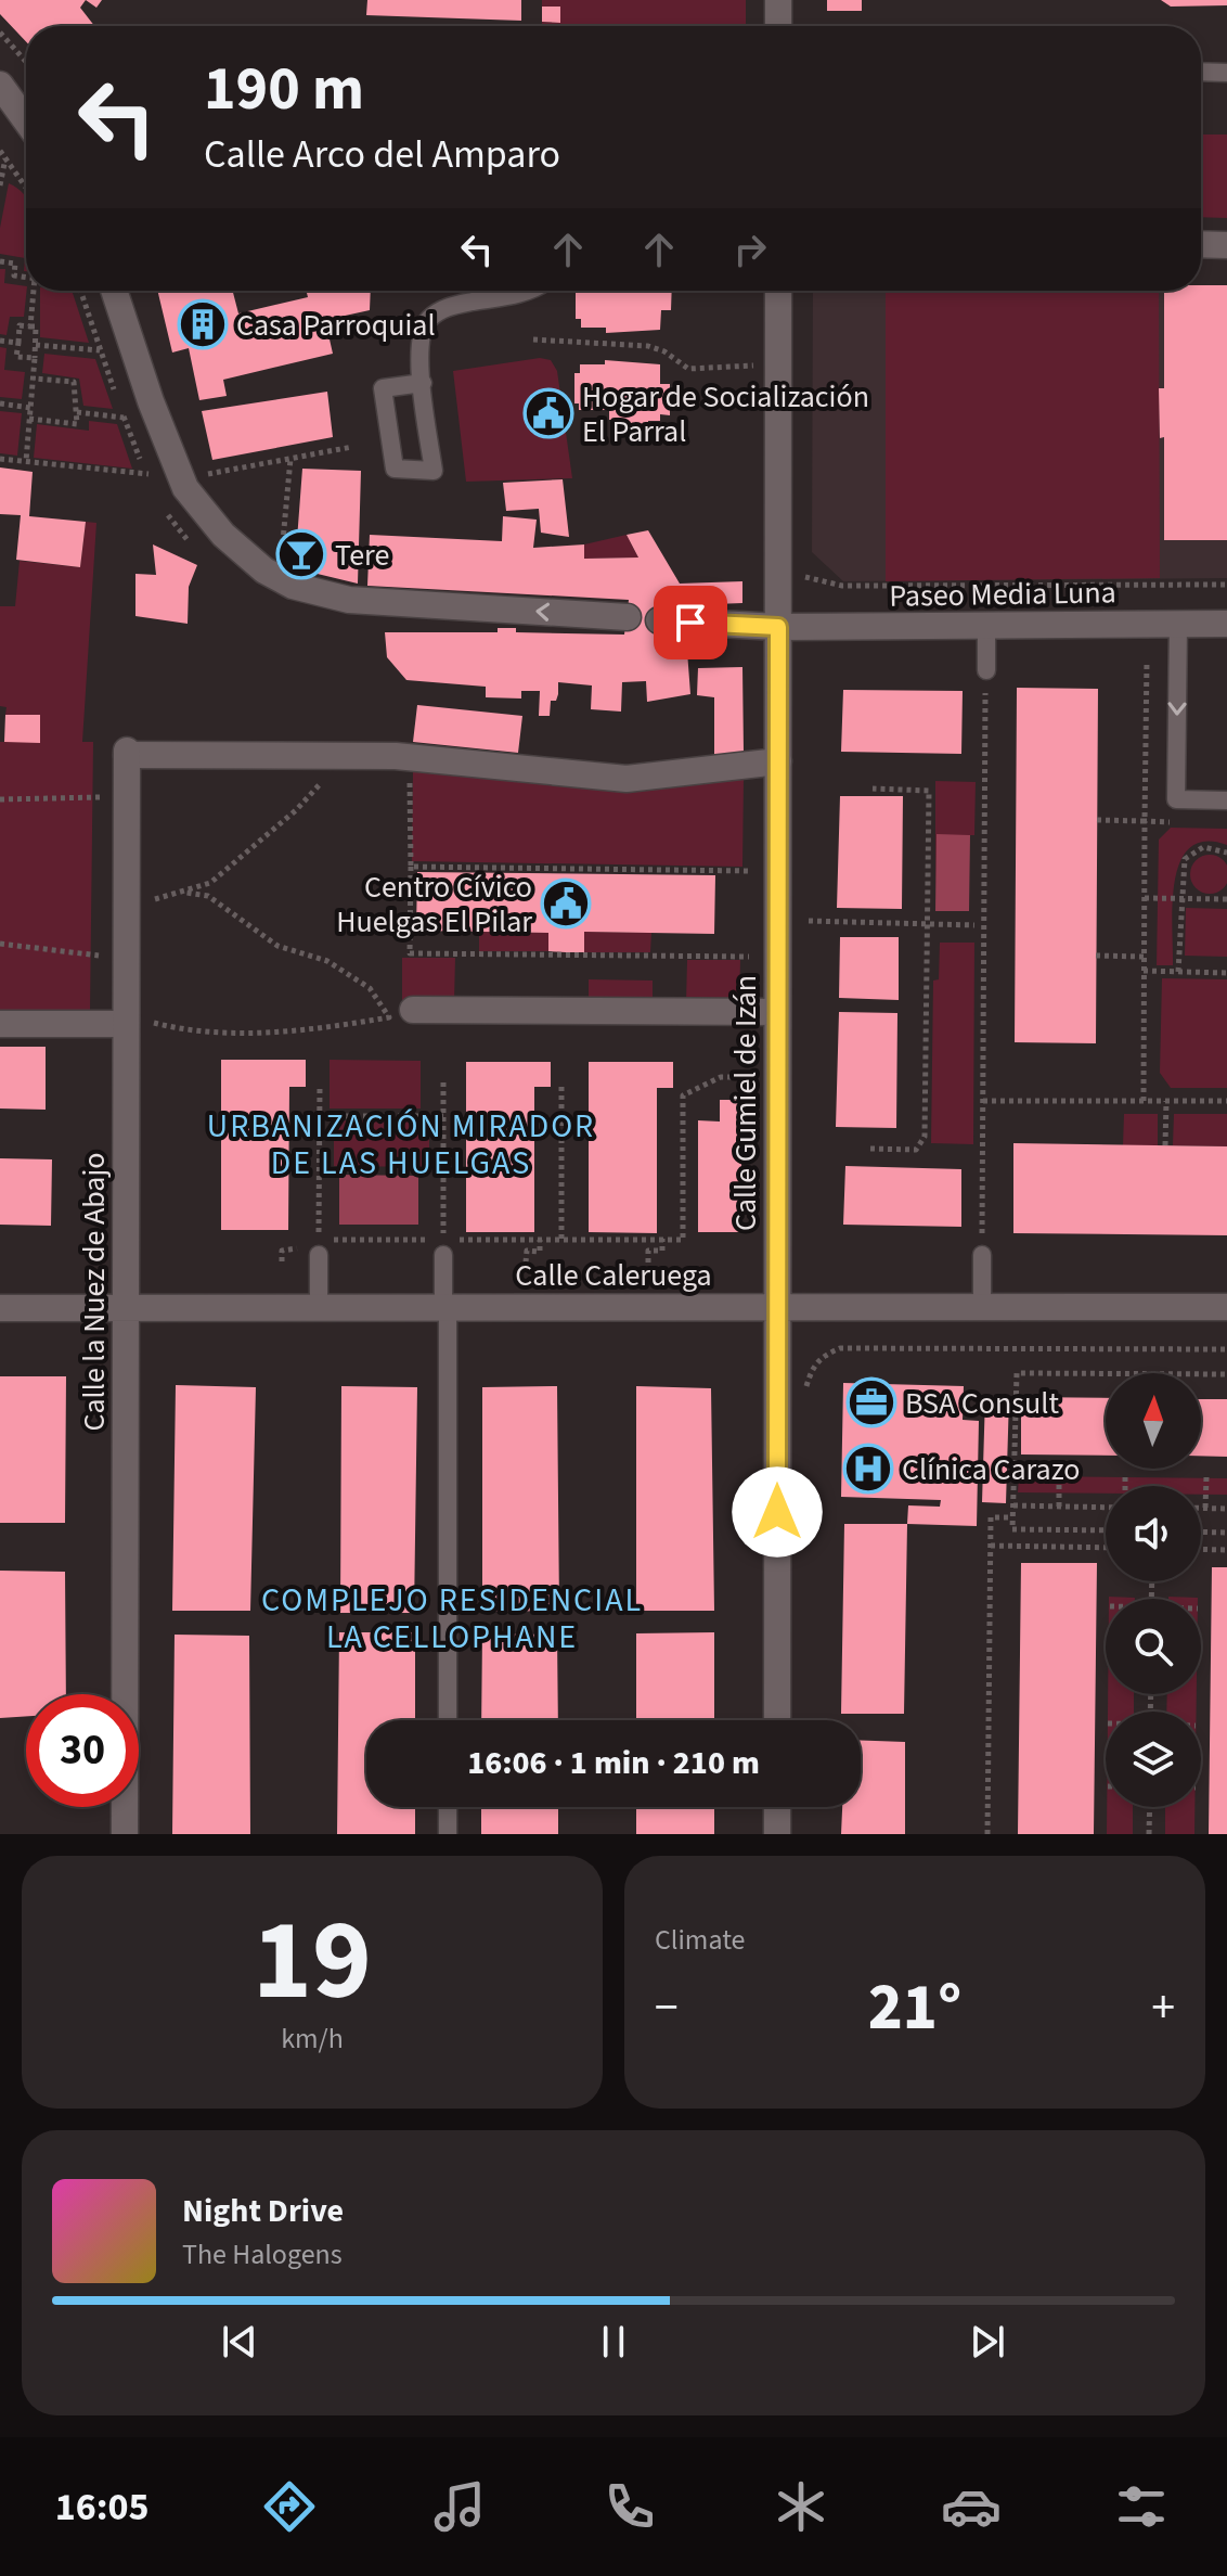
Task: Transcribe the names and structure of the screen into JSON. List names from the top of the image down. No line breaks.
{"streets":{"street":["Paseo Media Luna","Calle Gumiel de Izán","Calle Caleruega","Calle la Nuez de Abajo"]},"crossings":[["Paseo Media Luna","Calle Gumiel de Izán"],["Calle Gumiel de Izán","Calle Caleruega"],["Calle Caleruega","Calle la Nuez de Abajo"]],"districts":["URBANIZACIÓN MIRADOR DE LAS HUELGAS","COMPLEJO RESIDENCIAL LA CELLOPHANE"],"places":{"building":["Casa Parroquial"],"public building":["Hogar de Socialización El Parral","Centro Cívico Huelgas El Pilar"],"bar":["Tere"],"office":["BSA Consult"],"hospital":["Clínica Carazo"]},"north":"top","page":{"turn":["190 m","Calle Arco del Amparo"],"limit":"30","trip":"16:06 · 1 min · 210 m","tile":[["19","km/h"],"Climate"],"heat":["−","21°","+"],"song":["Night Drive","The Halogens"],"tabs":"16:05"}}
